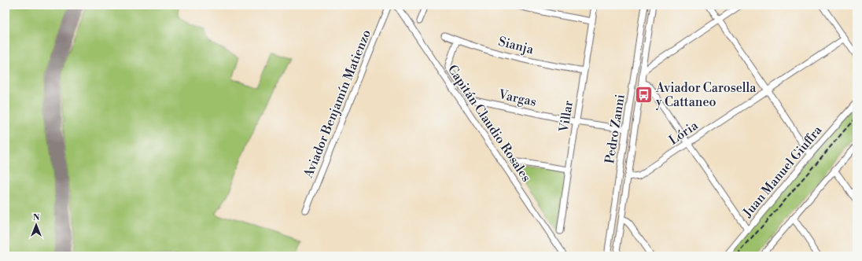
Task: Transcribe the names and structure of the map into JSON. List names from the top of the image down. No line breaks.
{"streets":{"street":["Sianja","Vargas","Aviador Benjamín Matienzo","Villar","Capitán Claudio Rosales","Pedro Zanni","Lória","Juan Manuel Giuffra"]},"crossings":[["Sianja","Vargas"],["Sianja","Villar"],["Vargas","Villar"],["Vargas","Pedro Zanni"]],"places":{"bus stop":["Aviador Carosella y Cattaneo"]},"north":"top"}
